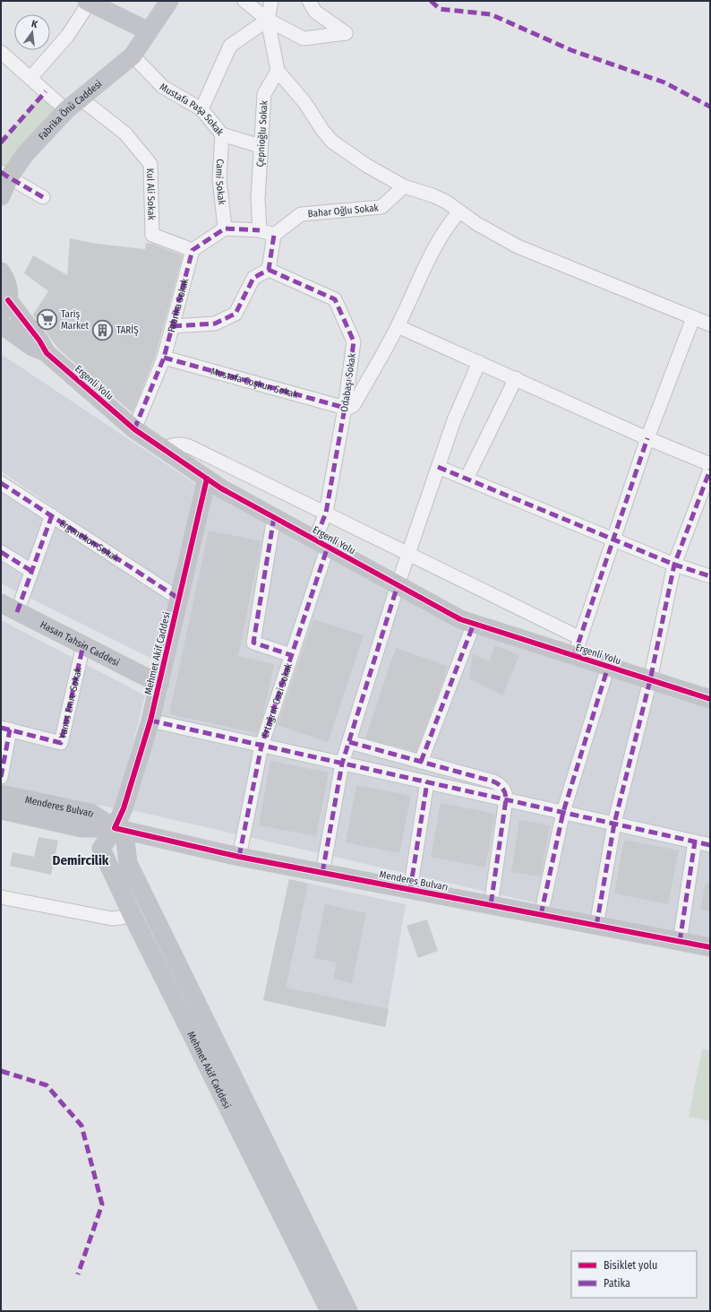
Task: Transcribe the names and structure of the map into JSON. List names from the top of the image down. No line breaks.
{"streets":{"street":["Mustafa Paşa Sokak","Fabrika Önü Caddesi","Çepnioğlu Sokak","Cami Sokak","Kul Ali Sokak","Bahar Oğlu Sokak","Fabrika Sokak","Ergenli Yolu","Mustafa Coşkun Sokak","Odabaşı Sokak","Ergenekon Sokak","Hasan Tahsin Caddesi","Mehmet Akif Caddesi","Ertuğrul Gazi Sokak","Yunus Emre Sokak","Menderes Bulvarı"]},"crossings":[["Mustafa Paşa Sokak","Fabrika Önü Caddesi"],["Mustafa Paşa Sokak","Çepnioğlu Sokak"],["Mustafa Paşa Sokak","Cami Sokak"],["Fabrika Önü Caddesi","Kul Ali Sokak"],["Kul Ali Sokak","Fabrika Sokak"],["Fabrika Sokak","Ergenli Yolu"],["Fabrika Sokak","Mustafa Coşkun Sokak"],["Ergenli Yolu","Odabaşı Sokak"],["Ergenli Yolu","Mehmet Akif Caddesi"],["Ergenli Yolu","Ertuğrul Gazi Sokak"],["Mustafa Coşkun Sokak","Odabaşı Sokak"],["Odabaşı Sokak","Ertuğrul Gazi Sokak"],["Ergenekon Sokak","Mehmet Akif Caddesi"],["Hasan Tahsin Caddesi","Mehmet Akif Caddesi"],["Hasan Tahsin Caddesi","Yunus Emre Sokak"],["Mehmet Akif Caddesi","Menderes Bulvarı"],["Ertuğrul Gazi Sokak","Menderes Bulvarı"]],"districts":["Demircilik"],"places":{"supermarket":["Tariş Market"],"building":["TARİŞ"]},"legend":["Bisiklet yolu","Patika"],"north":"top"}
